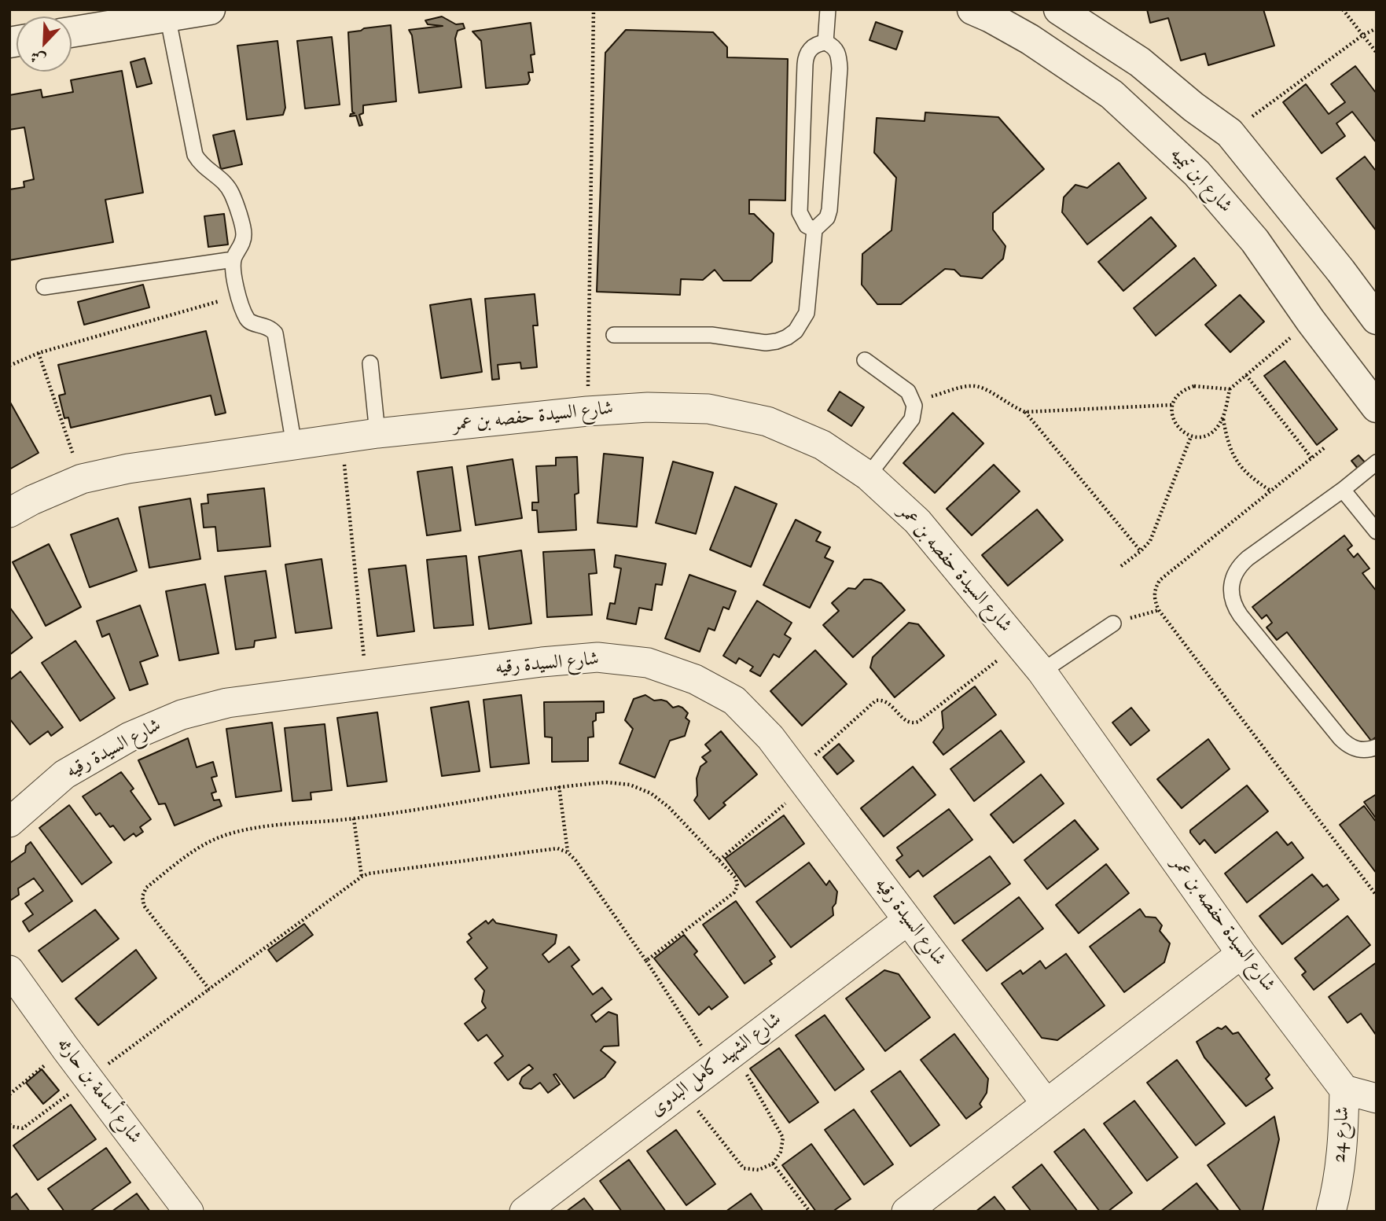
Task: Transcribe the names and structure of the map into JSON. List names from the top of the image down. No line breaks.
{"streets":{"street":["شارع ابن تيميه","شارع السيدة حفصه بن عمر","شارع السيدة رقيه","شارع الشهيد كامل البدوى","شارع أسامة بن حارثه","شارع 24"]},"crossings":[["شارع السيدة حفصه بن عمر","شارع 24"],["شارع السيدة رقيه","شارع الشهيد كامل البدوى"]],"north":"bottom left"}
